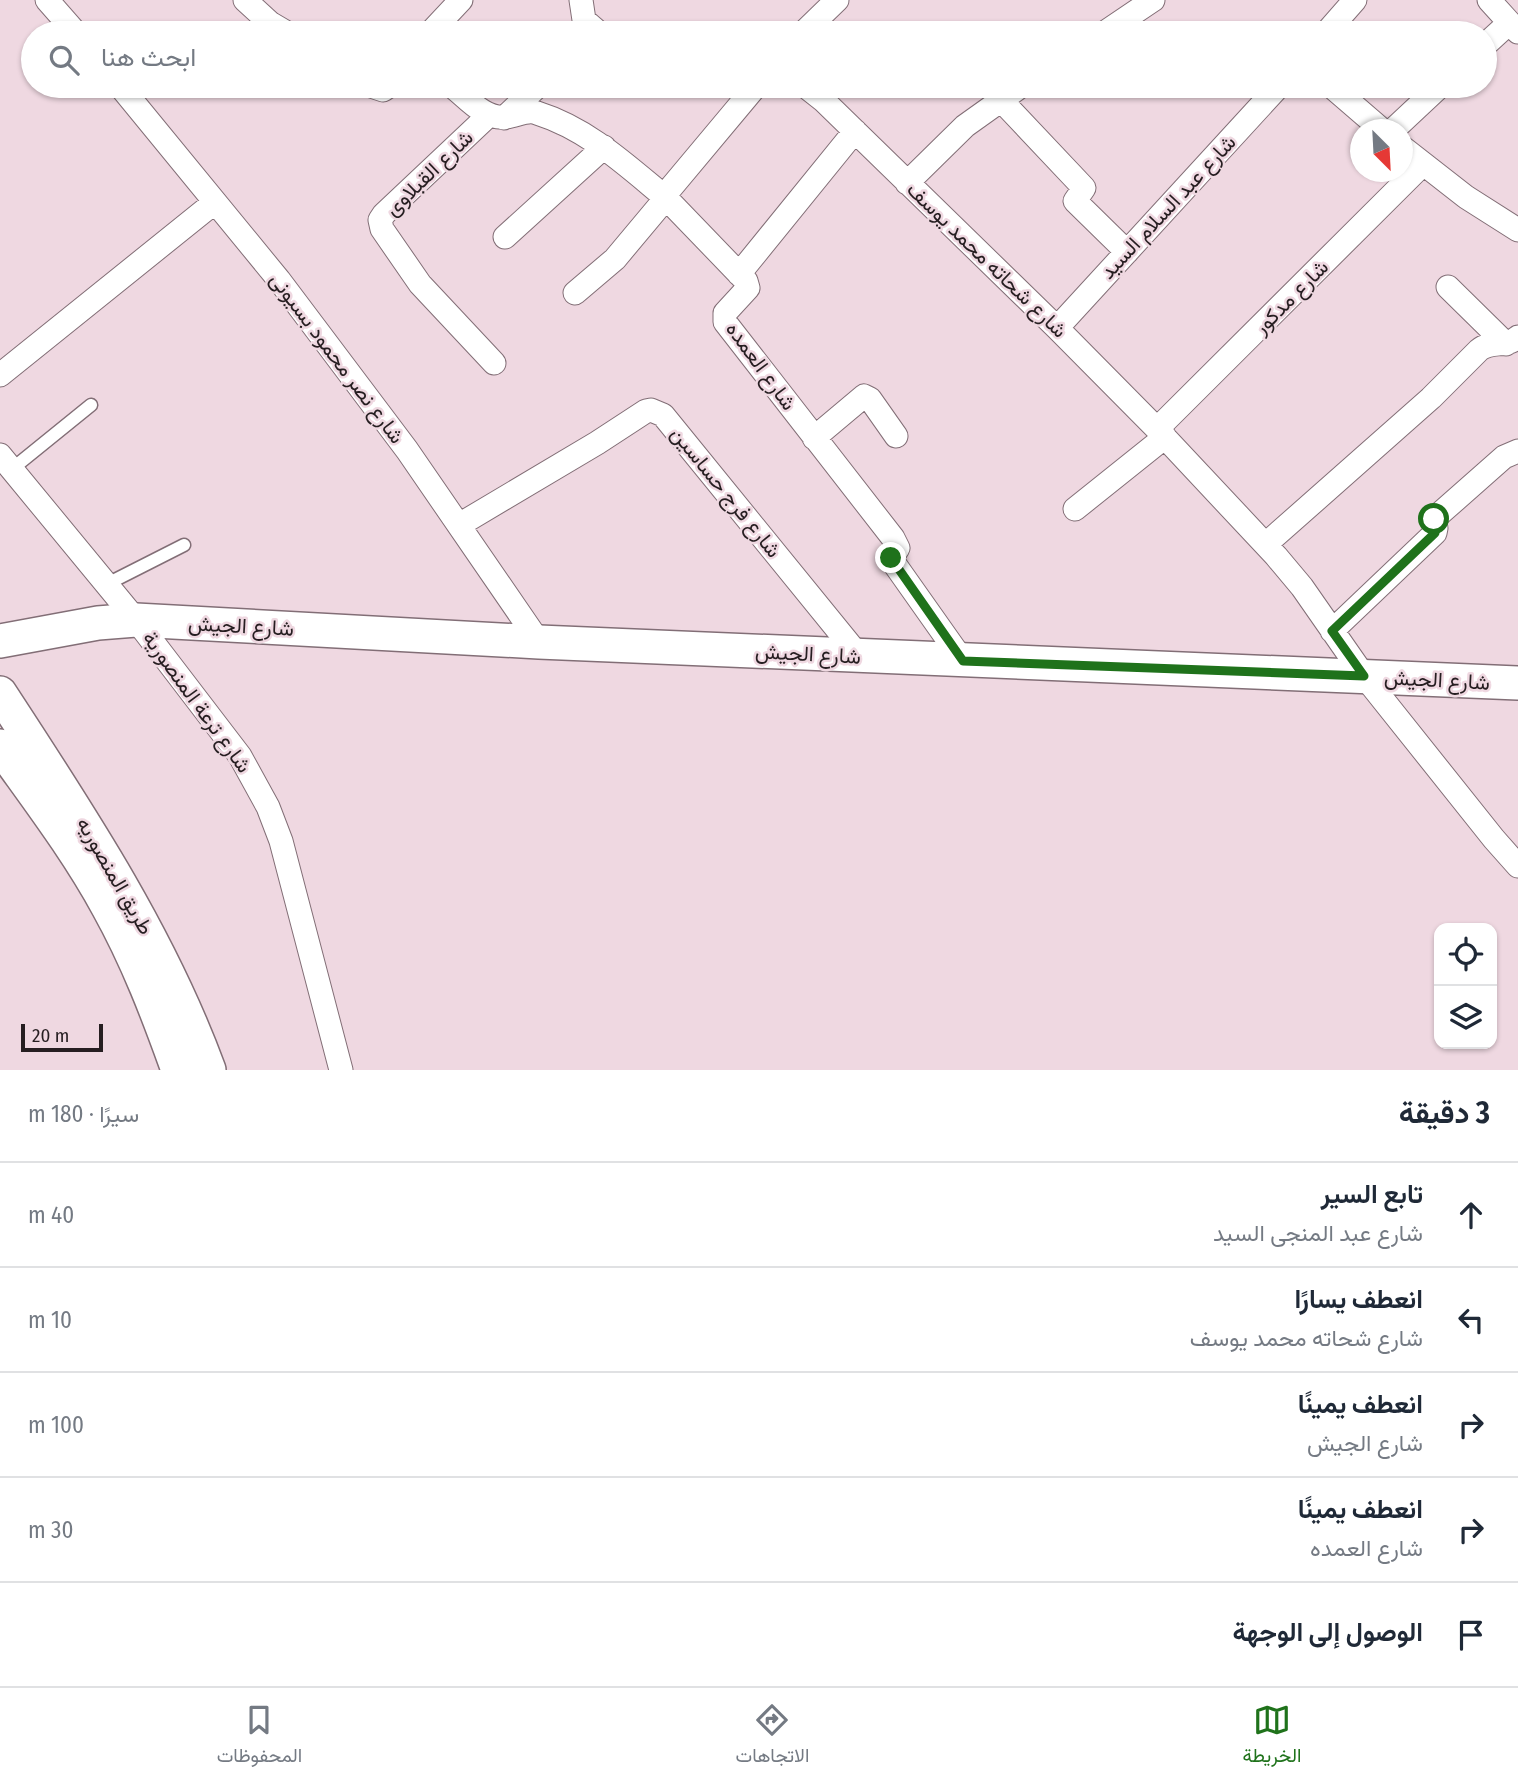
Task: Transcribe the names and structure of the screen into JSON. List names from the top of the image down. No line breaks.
{"streets":{"street":["شارع القبلاوى","شارع عبد السلام السيد","شارع شحاته محمد يوسف","شارع مدكور","شارع نصر محمود بسيونى","شارع العمده","شارع فرج حساسين","شارع الجيش","شارع ترعة المنصورية","طريق المنصوريه"]},"crossings":[["شارع عبد السلام السيد","شارع شحاته محمد يوسف"],["شارع شحاته محمد يوسف","شارع مدكور"],["شارع شحاته محمد يوسف","شارع الجيش"],["شارع نصر محمود بسيونى","شارع فرج حساسين"],["شارع نصر محمود بسيونى","شارع الجيش"],["شارع العمده","شارع الجيش"],["شارع فرج حساسين","شارع الجيش"],["شارع الجيش","شارع ترعة المنصورية"]],"scale_bar":"20 m","north":"bottom right","page":{"search":"ابحث هنا","scale":"20 m","heading":["3 دقيقة","سيرًا · 180 m"],"list":[["تابع السير","شارع عبد المنجى السيد","40 m"],["انعطف يسارًا","شارع شحاته محمد يوسف","10 m"],["انعطف يمينًا","شارع الجيش","100 m"],["انعطف يمينًا","شارع العمده","30 m"],"الوصول إلى الوجهة"],"nav":["الخريطة","الاتجاهات","المحفوظات"]}}
